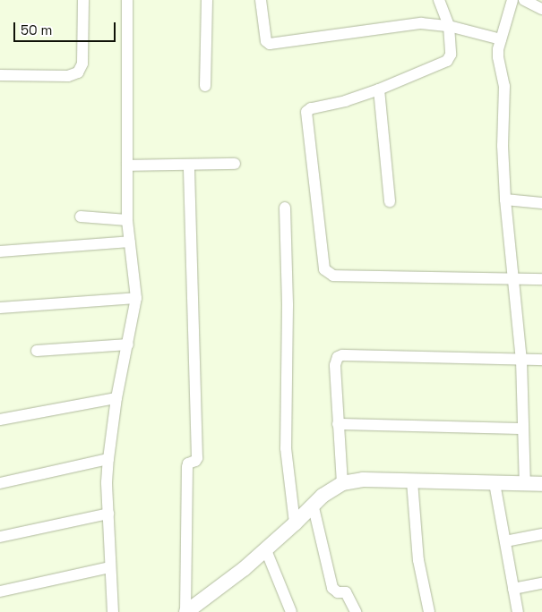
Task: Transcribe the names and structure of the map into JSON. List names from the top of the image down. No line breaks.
{"scale_bar":"50 m"}
